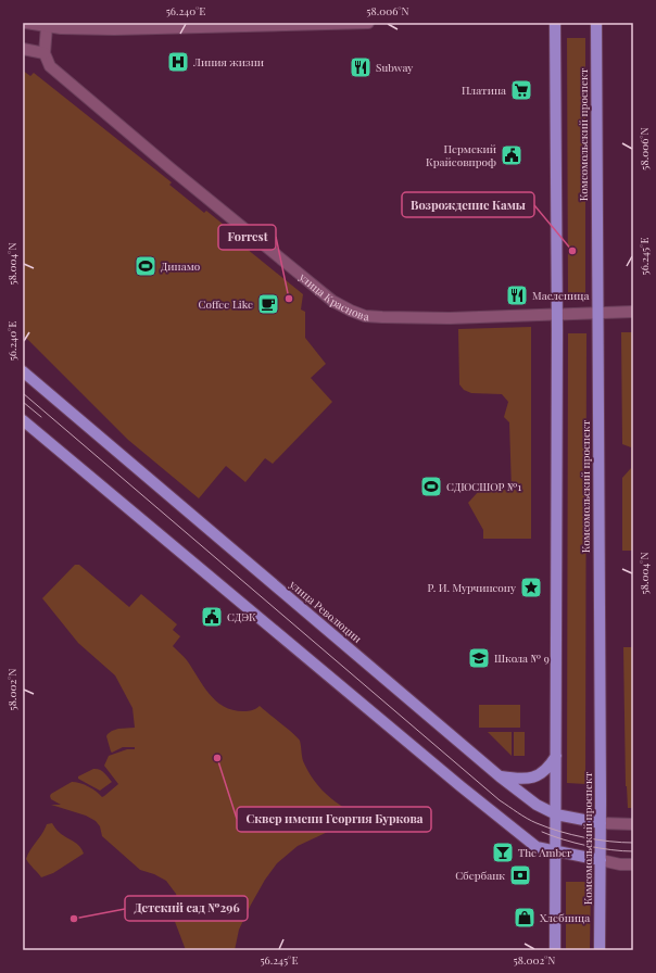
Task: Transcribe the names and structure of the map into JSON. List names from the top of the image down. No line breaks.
{"streets":{"main road":["Комсомольский проспект","улица Революции"],"street":["улица Краснова"]},"crossings":[["Комсомольский проспект","улица Краснова"],["Комсомольский проспект","улица Революции"]],"places":{"hospital":["Линия жизни"],"restaurant":["Subway","Масленица"],"supermarket":["Платина"],"public building":["Пермский Крайсовпроф","СДЭК"],"other":["Возрождение Камы","Forrest","Сквер имени Георгия Буркова","Детский сад №296"],"sports":["Динамо","СДЮСШОР №1"],"cafe":["Coffee Like"],"place":["Р. И. Мурчинсону"],"school or university":["Школа № 9"],"bar":["The Amber"],"bank":["Сбербанк"],"shop":["Хлебница"]},"coordinates":["56.240°E","58.006°N","56.245°E","58.004°N","58.002°N"]}
